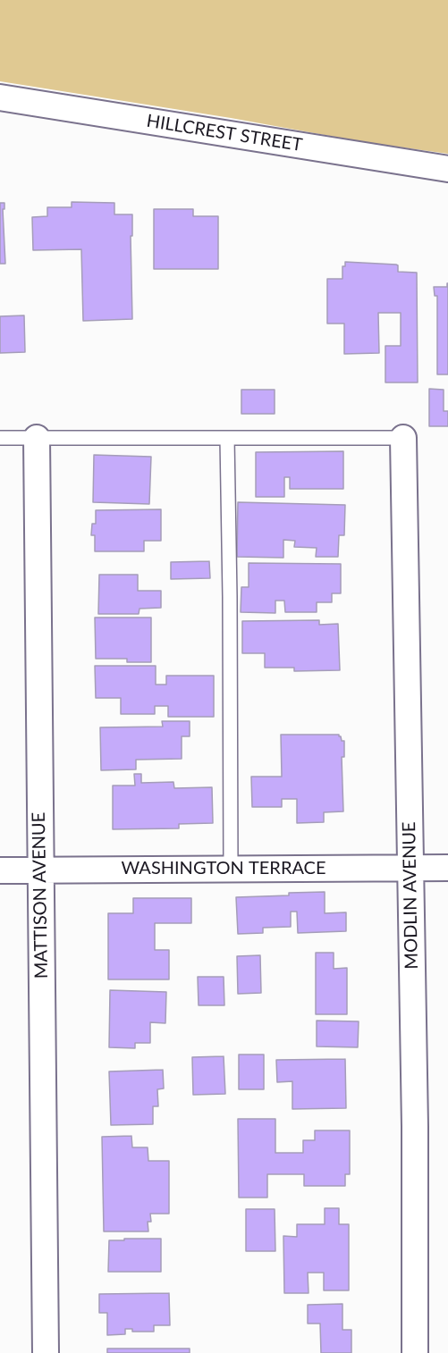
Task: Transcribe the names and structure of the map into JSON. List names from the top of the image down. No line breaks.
{"streets":{"street":["HILLCREST STREET","WASHINGTON TERRACE","MATTISON AVENUE","MODLIN AVENUE"]},"crossings":[["WASHINGTON TERRACE","MATTISON AVENUE"],["WASHINGTON TERRACE","MODLIN AVENUE"]]}
